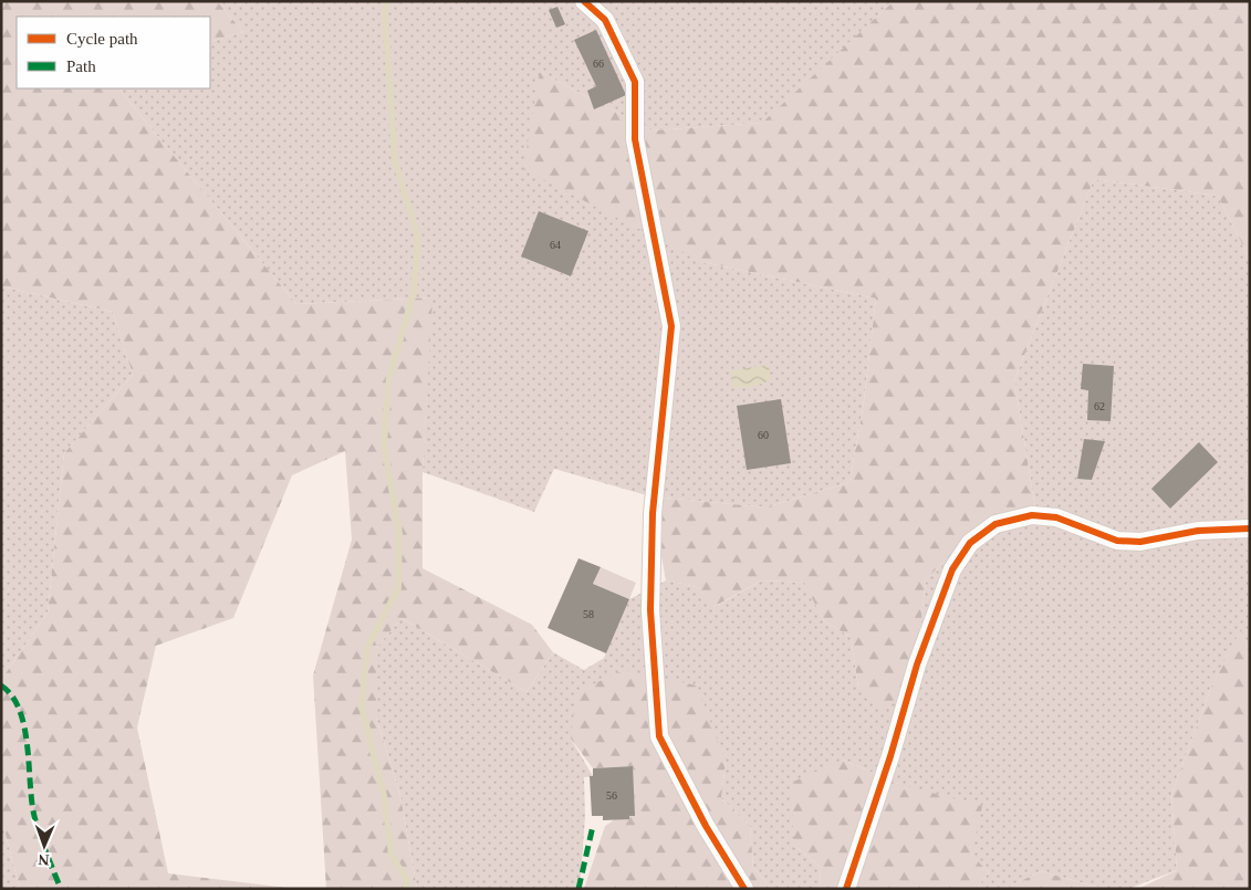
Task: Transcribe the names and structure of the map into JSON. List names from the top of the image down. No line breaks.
{"house_numbers":["66","64","62","60","58","56"],"legend":["Cycle path","Path"],"north":"bottom"}
